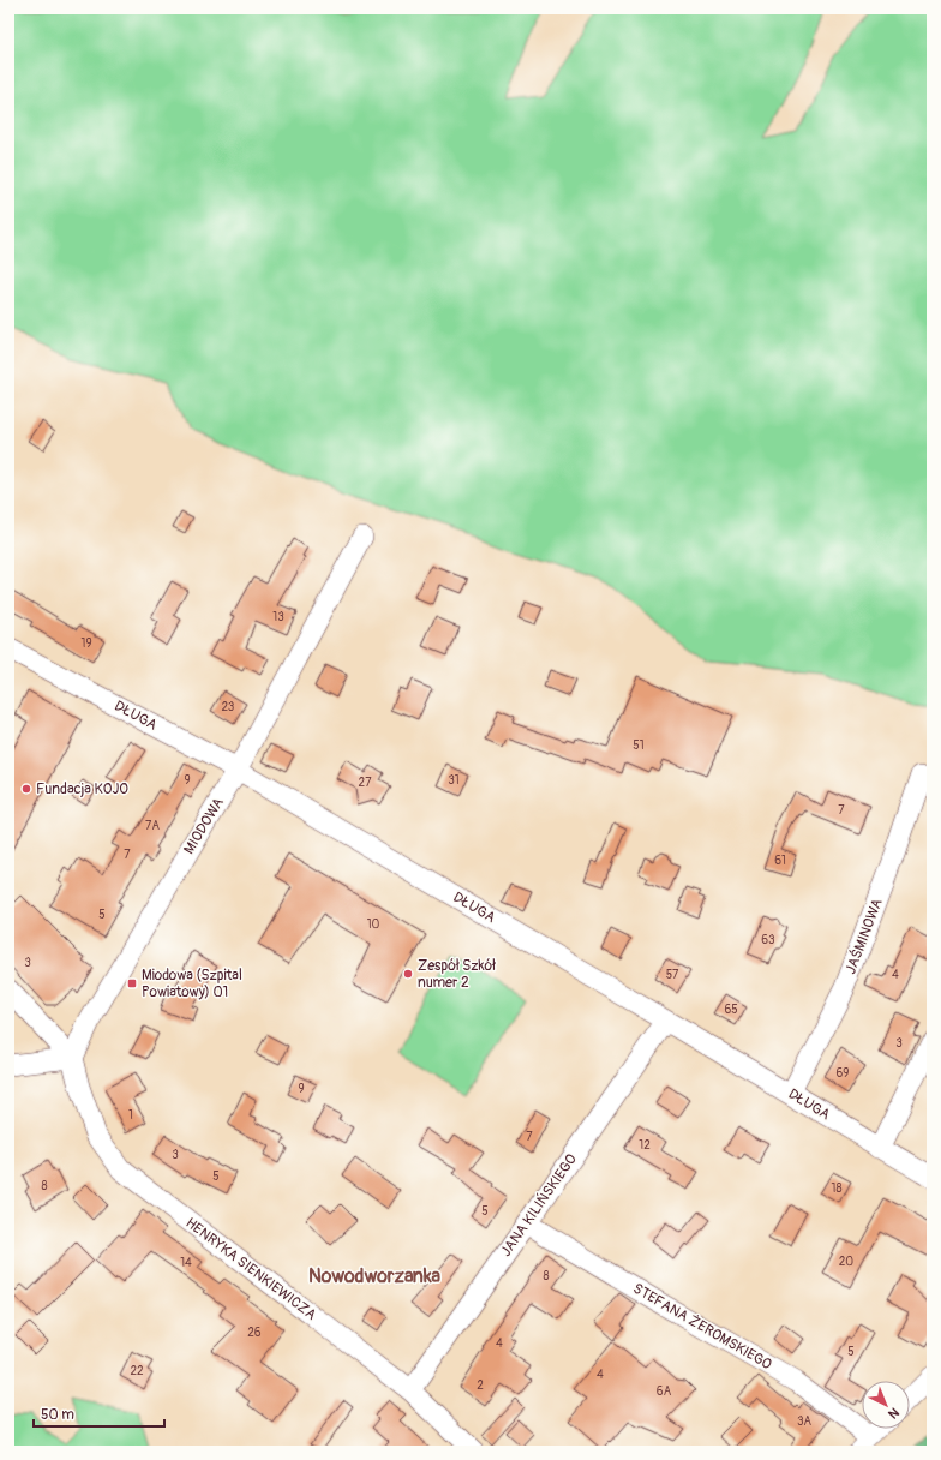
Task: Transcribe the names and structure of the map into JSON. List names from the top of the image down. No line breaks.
{"streets":{"street":["DŁUGA","MIODOWA","JAŚMINOWA","JANA KILIŃSKIEGO","HENRYKA SIENKIEWICZA","STEFANA ŻEROMSKIEGO"]},"crossings":[["DŁUGA","MIODOWA"],["DŁUGA","JAŚMINOWA"],["DŁUGA","JANA KILIŃSKIEGO"],["MIODOWA","HENRYKA SIENKIEWICZA"],["JANA KILIŃSKIEGO","HENRYKA SIENKIEWICZA"],["JANA KILIŃSKIEGO","STEFANA ŻEROMSKIEGO"]],"districts":["Nowodworzanka"],"places":{"other":["Fundacja KOJO","Zespół Szkół numer 2"],"transit":["Miodowa (Szpital Powiatowy) 01"]},"house_numbers":["13","19","23","51","9","31","27","7","7A","7","61","5","10","63","3","57","4","65","3","69","9","1","7","12","3","5","8","18","5","20","14","8","26","4","5","22","4","2","6A","3A"],"scale_bar":"50 m","north":"bottom right"}
